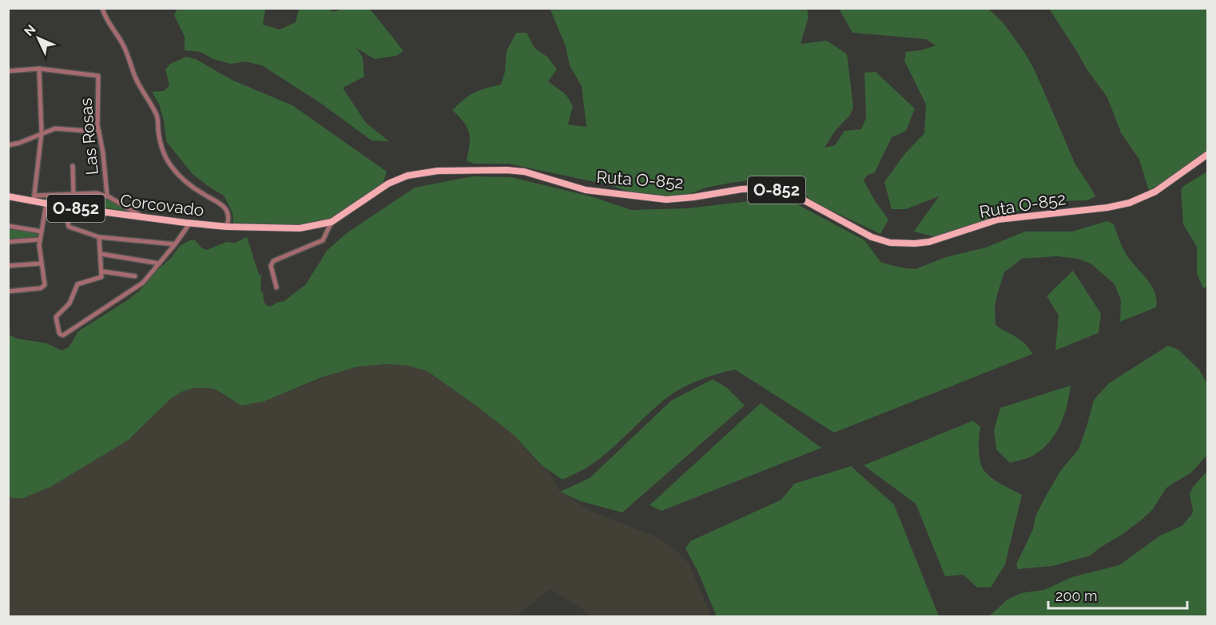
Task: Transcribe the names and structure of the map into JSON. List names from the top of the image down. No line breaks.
{"streets":{"main road":["Ruta O-852","O-852","Corcovado"],"street":["Las Rosas"]},"crossings":[["Ruta O-852","Corcovado"]],"scale_bar":"200 m","north":"top left"}
